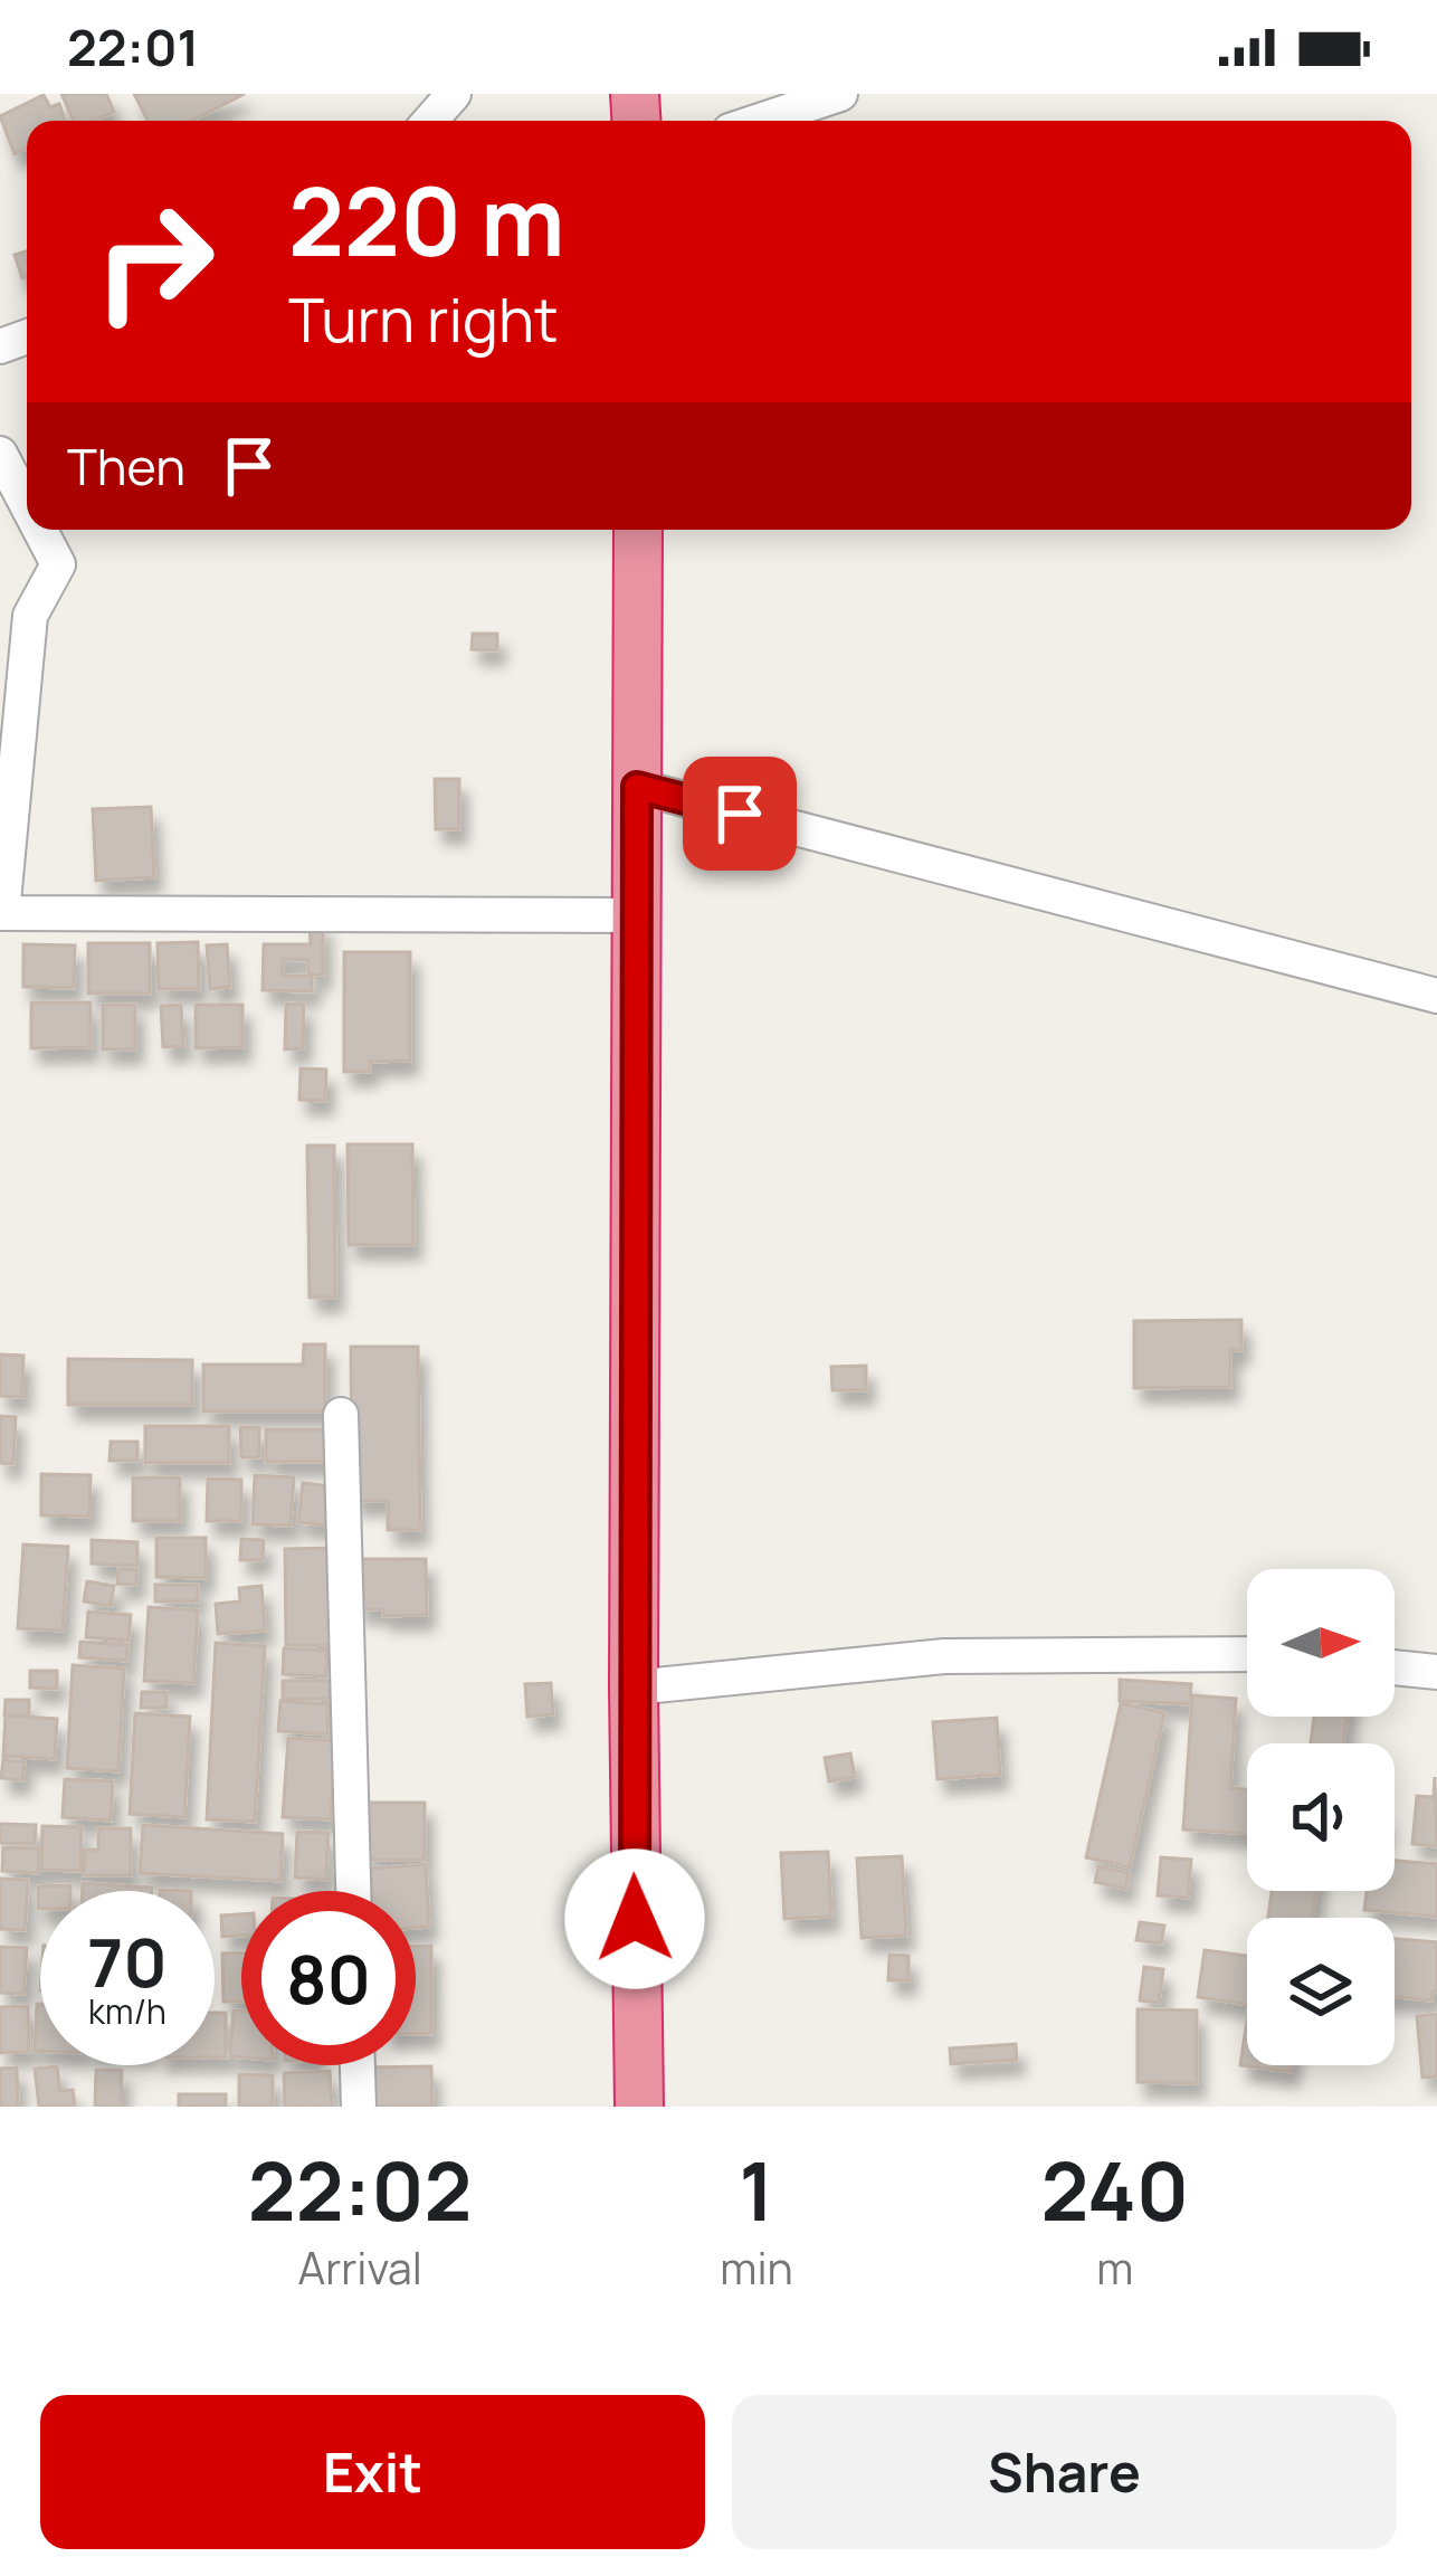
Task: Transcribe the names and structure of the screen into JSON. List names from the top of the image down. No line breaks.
{"north":"right","page":{"status":"22:01","turn":["220 m","Turn right"],"then":"Then","speed":"70 km/h","limit":"80","eta":["22:02","Arrival","1","min","240","m"],"buttons":["Exit","Share"]}}
